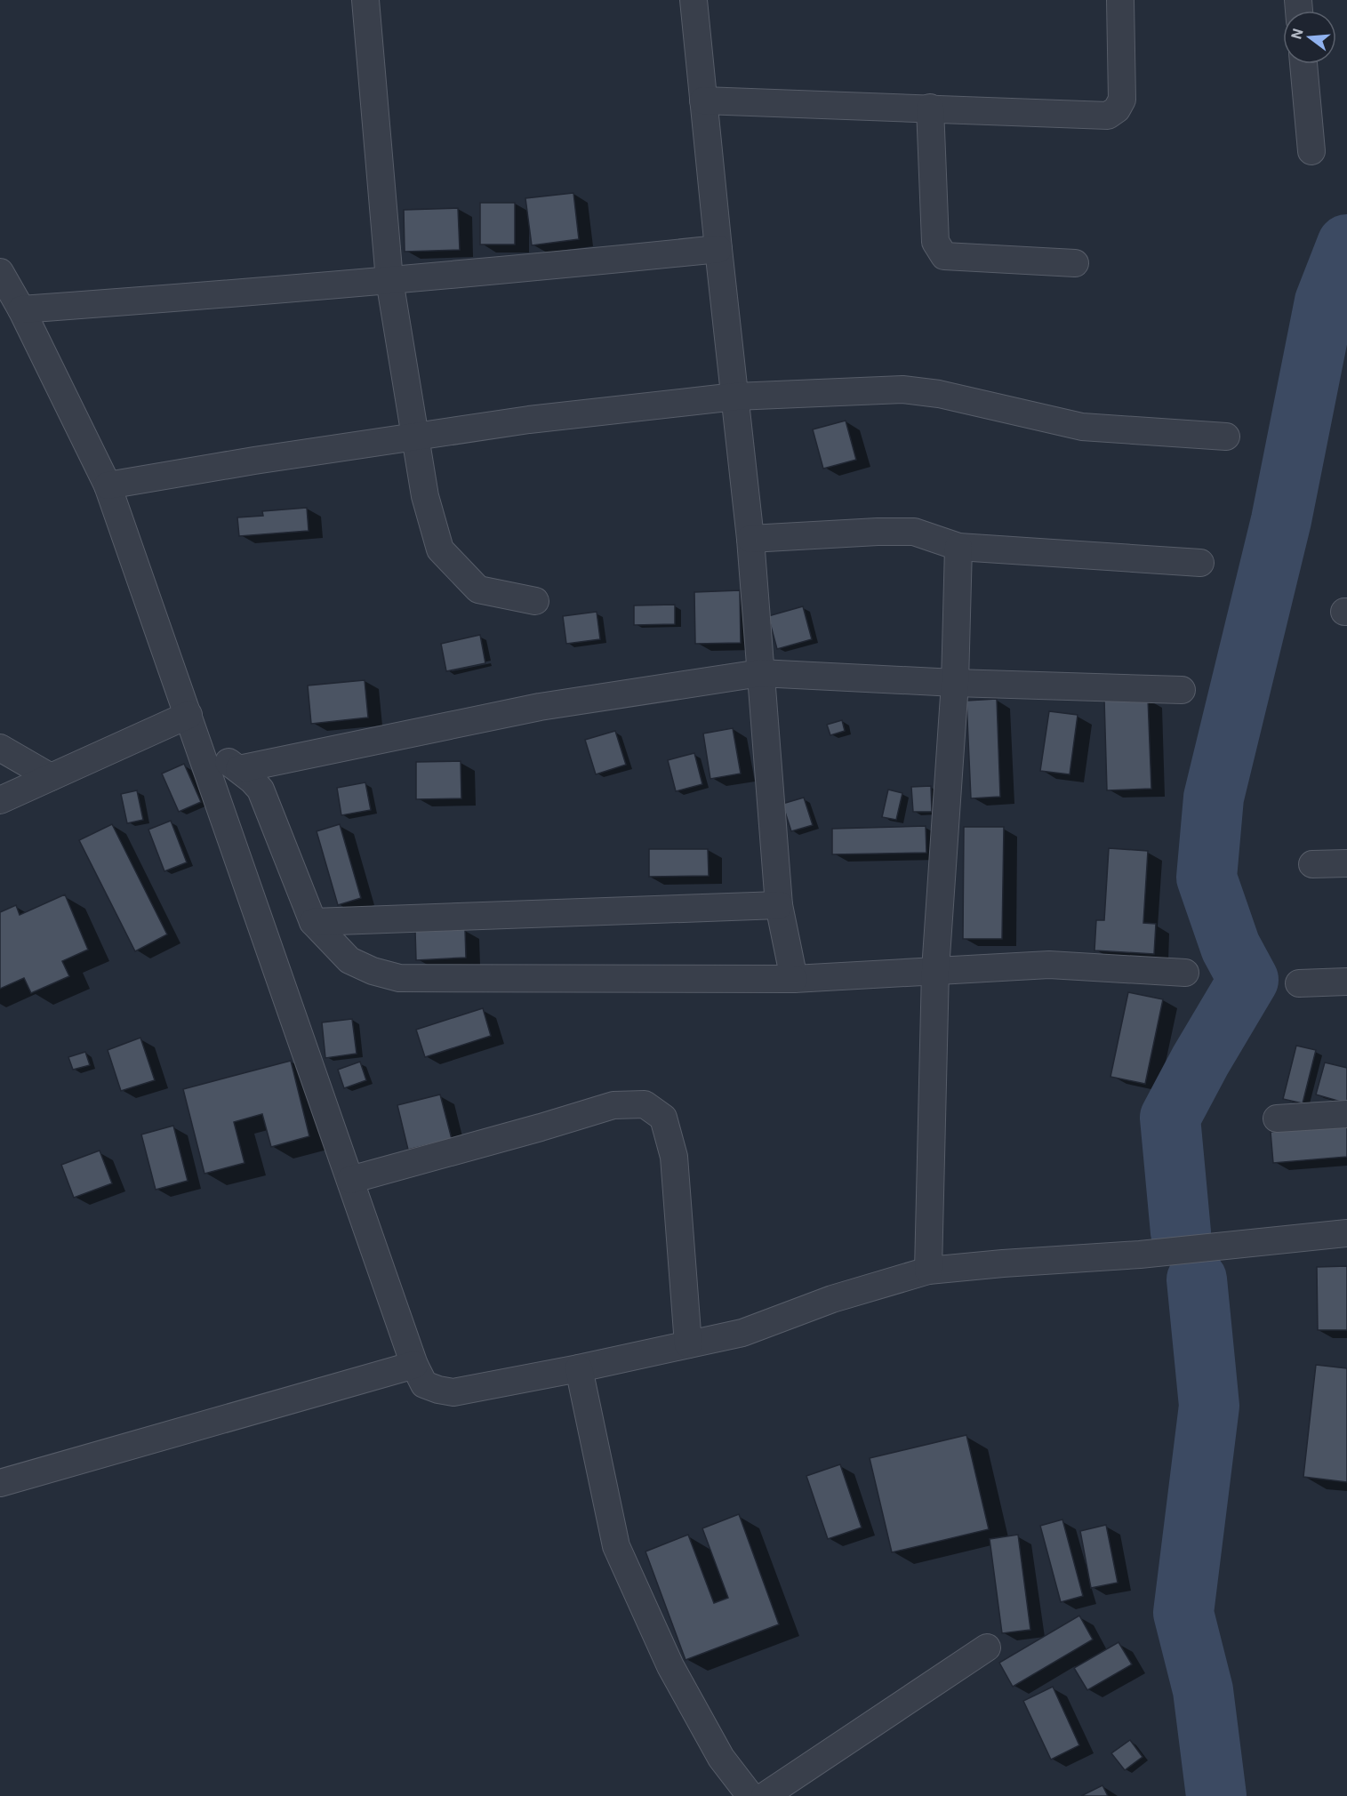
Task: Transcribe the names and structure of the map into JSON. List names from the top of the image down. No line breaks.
{"north":"left"}
